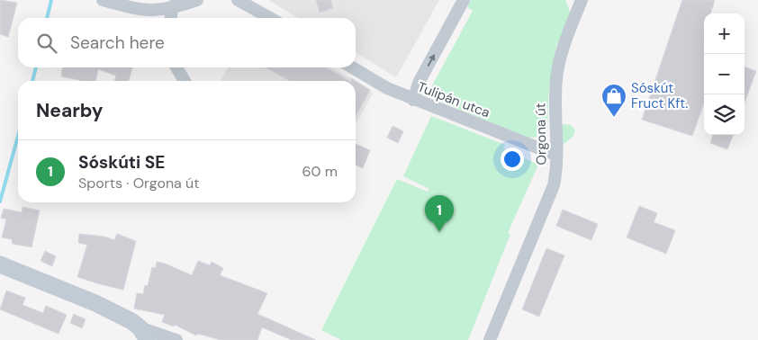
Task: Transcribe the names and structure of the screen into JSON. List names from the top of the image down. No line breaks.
{"streets":{"street":["Tulipán utca","Orgona út"]},"crossings":[["Tulipán utca","Orgona út"]],"places":{"shop":["Sóskút Fruct Kft."]},"page":{"map_buttons":["+","−"],"search":"Search here","heading":"Nearby","list":[{"mark":"1","name":"Sóskúti SE","note":"Sports · Orgona út","value":"60 m"}],"pins":"1"}}
